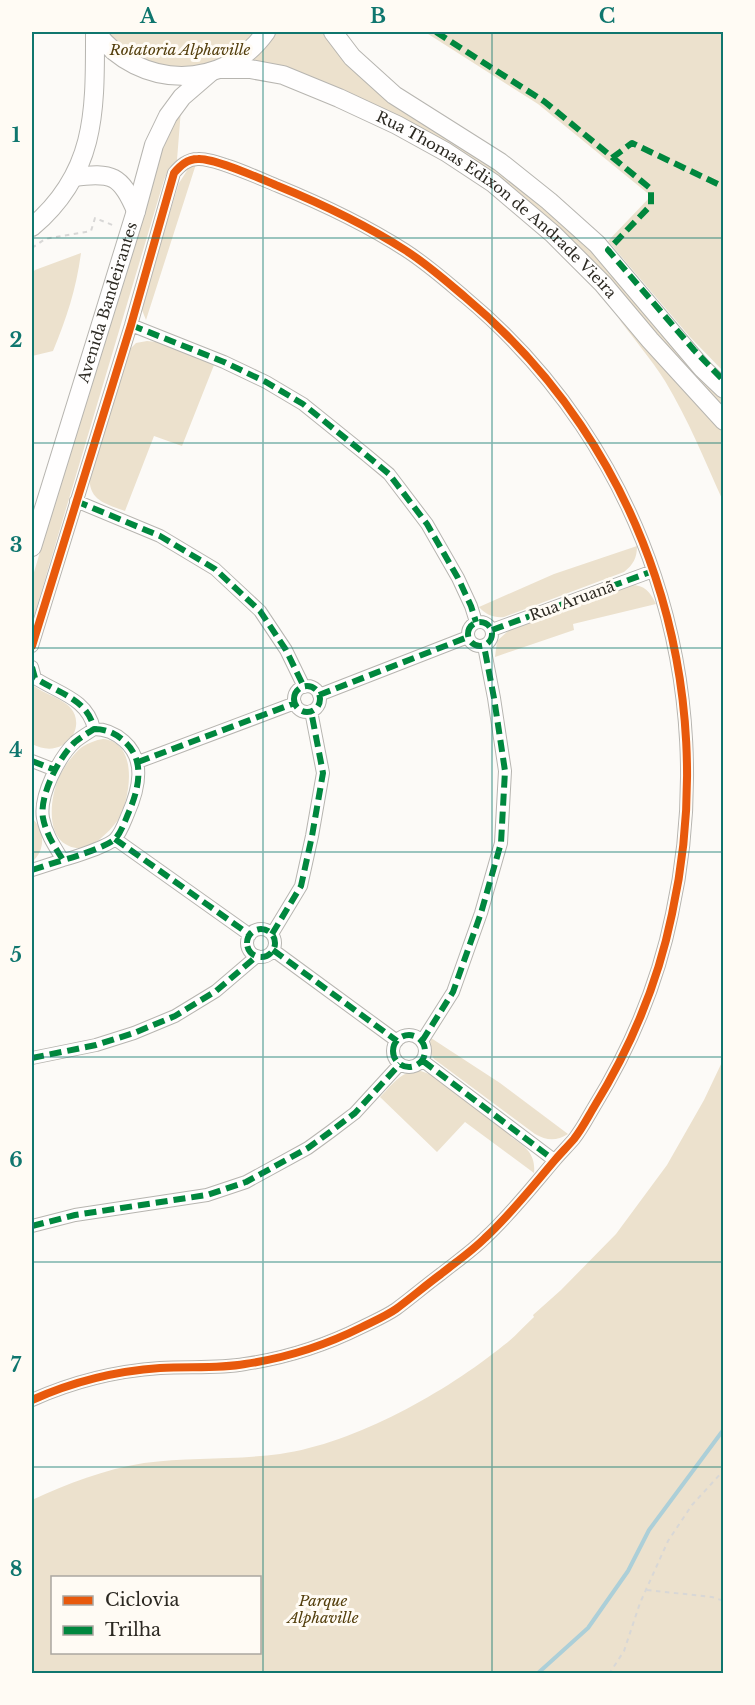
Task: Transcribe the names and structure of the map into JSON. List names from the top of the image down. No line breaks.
{"streets":{"street":["Rua Thomas Edixon de Andrade Vieira","Avenida Bandeirantes","Rua Aruanã"]},"crossings":[["Rua Thomas Edixon de Andrade Vieira","Avenida Bandeirantes"]],"parks":["Rotatoria Alphaville","Parque Alphaville"],"legend":["Ciclovia","Trilha"],"grid":{"columns":["A","B","C"],"rows":["1","2","3","4","5","6","7","8"]}}
